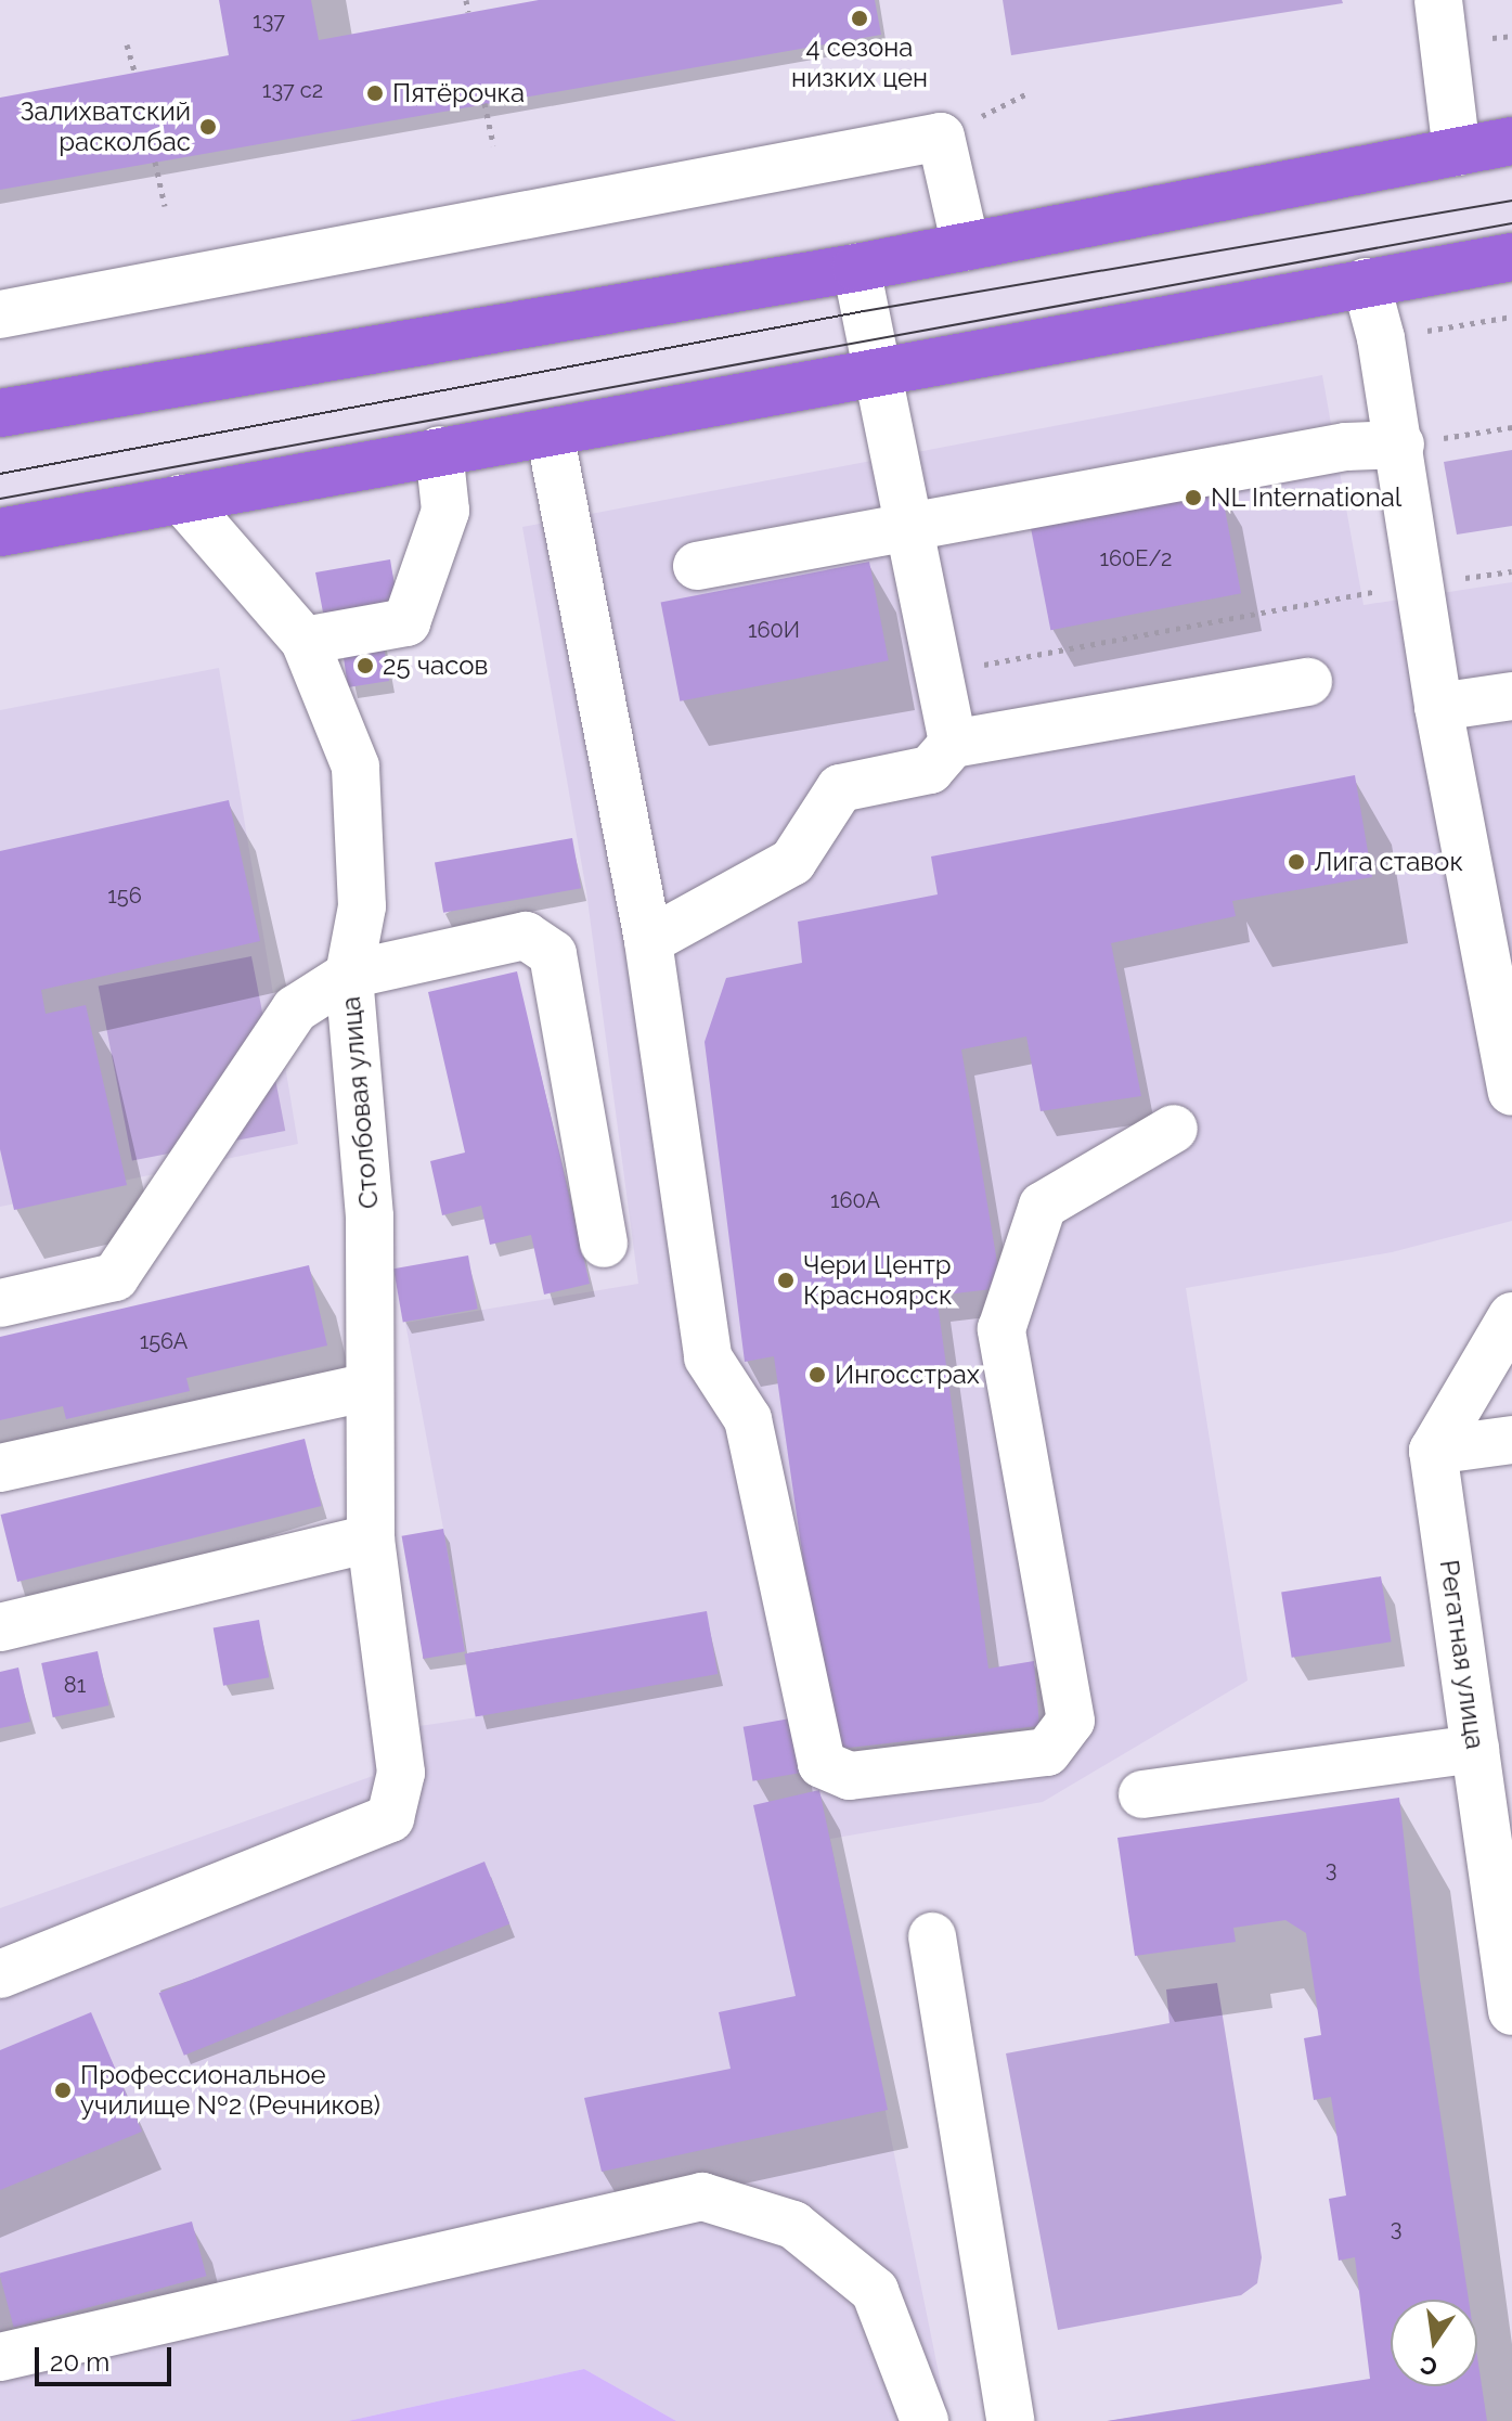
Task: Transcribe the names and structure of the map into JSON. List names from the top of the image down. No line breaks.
{"streets":{"street":["Столбовая улица","Регатная улица"]},"places":["4 сезона низких цен","Пятёрочка","Залихватский расколбас","NL International","25 часов","Лига ставок","Чери Центр Красноярск","Ингосстрах","Профессиональное училище Nº2 (Речников)"],"house_numbers":["137","137 с2","160Е/2","160И","156","160А","156А","81","3","3"],"scale_bar":"20 m","north":"bottom"}
